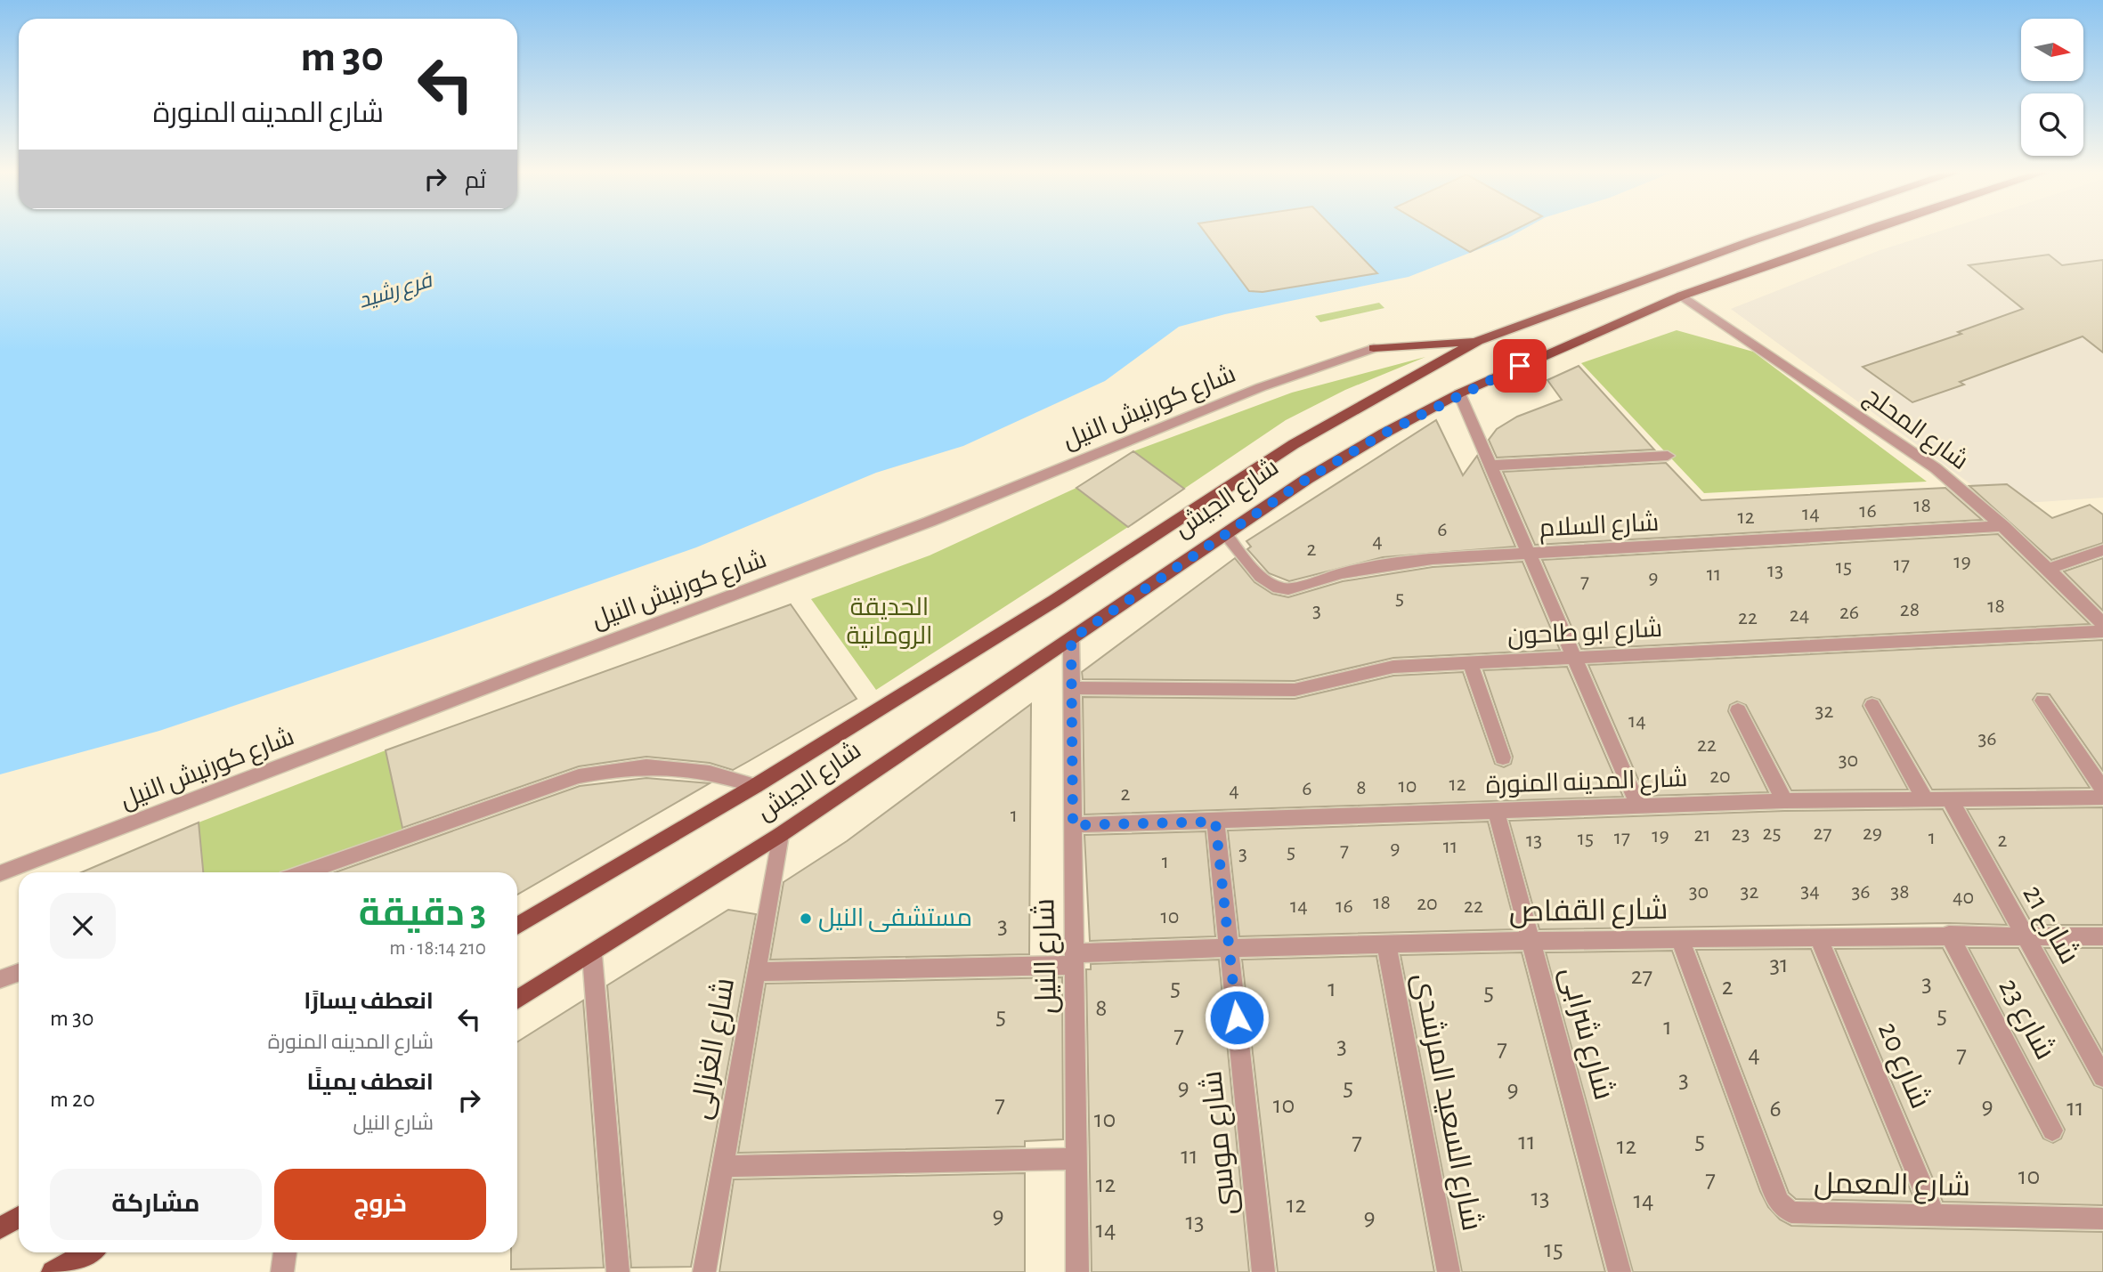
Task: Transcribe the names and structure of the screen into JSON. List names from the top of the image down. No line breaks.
{"streets":{"main road":["شارع الجيش"],"street":["شارع كورنيش النيل","شارع المحلج","شارع السلام","شارع ابو طاحون","شارع المدينه المنورة","شارع القفاص","شارع 21","شارع النيل","شارع 23","شارع شرابى","شارع الغزالى","شارع 20","شارع السعيد المرشدى","شارع موسى","شارع المعمل"]},"crossings":[["شارع المحلج","شارع الجيش"],["شارع المحلج","شارع السلام"],["شارع الجيش","شارع السلام"],["شارع الجيش","شارع النيل"],["شارع الجيش","شارع الغزالى"],["شارع ابو طاحون","شارع النيل"],["شارع المدينه المنورة","شارع 21"],["شارع المدينه المنورة","شارع النيل"],["شارع المدينه المنورة","شارع شرابى"],["شارع المدينه المنورة","شارع موسى"],["شارع القفاص","شارع 21"],["شارع القفاص","شارع النيل"],["شارع القفاص","شارع 23"],["شارع القفاص","شارع شرابى"],["شارع القفاص","شارع الغزالى"],["شارع القفاص","شارع 20"],["شارع القفاص","شارع السعيد المرشدى"],["شارع القفاص","شارع موسى"],["شارع القفاص","شارع المعمل"],["شارع 20","شارع المعمل"]],"water":["فرع رشيد"],"parks":["الحديقة الرومانية"],"places":["مستشفى النيل"],"house_numbers":["18","16","14","12","6","4","2","19","17","15","13","11","9","7","5","18","28","3","26","24","22","32","14","36","22","30","20","12","10","8","6","4","2","1","25","27","29","23","21","19","17","1","15","13","2","11","9","7","5","3","1","34","30","32","36","38","40","18","20","14","16","22","10","3","31","27","3","2","5","1","5","8","5","5","1","7","3","7","4","7","3","9","5","9","7","10","9","11","6","10","5","7","11","12","11","10","7","12","13","14","12","9","9","13","14","15"],"north":"right","page":{"turn":["30 m","شارع المدينه المنورة"],"then":"ثم","heading":["3 دقيقة","210 m · 18:14"],"list":[{"name":"انعطف يسارًا","note":"شارع المدينه المنورة","value":"30 m"},{"name":"انعطف يمينًا","note":"شارع النيل","value":"20 m"}],"buttons":["خروج","مشاركة"]}}
